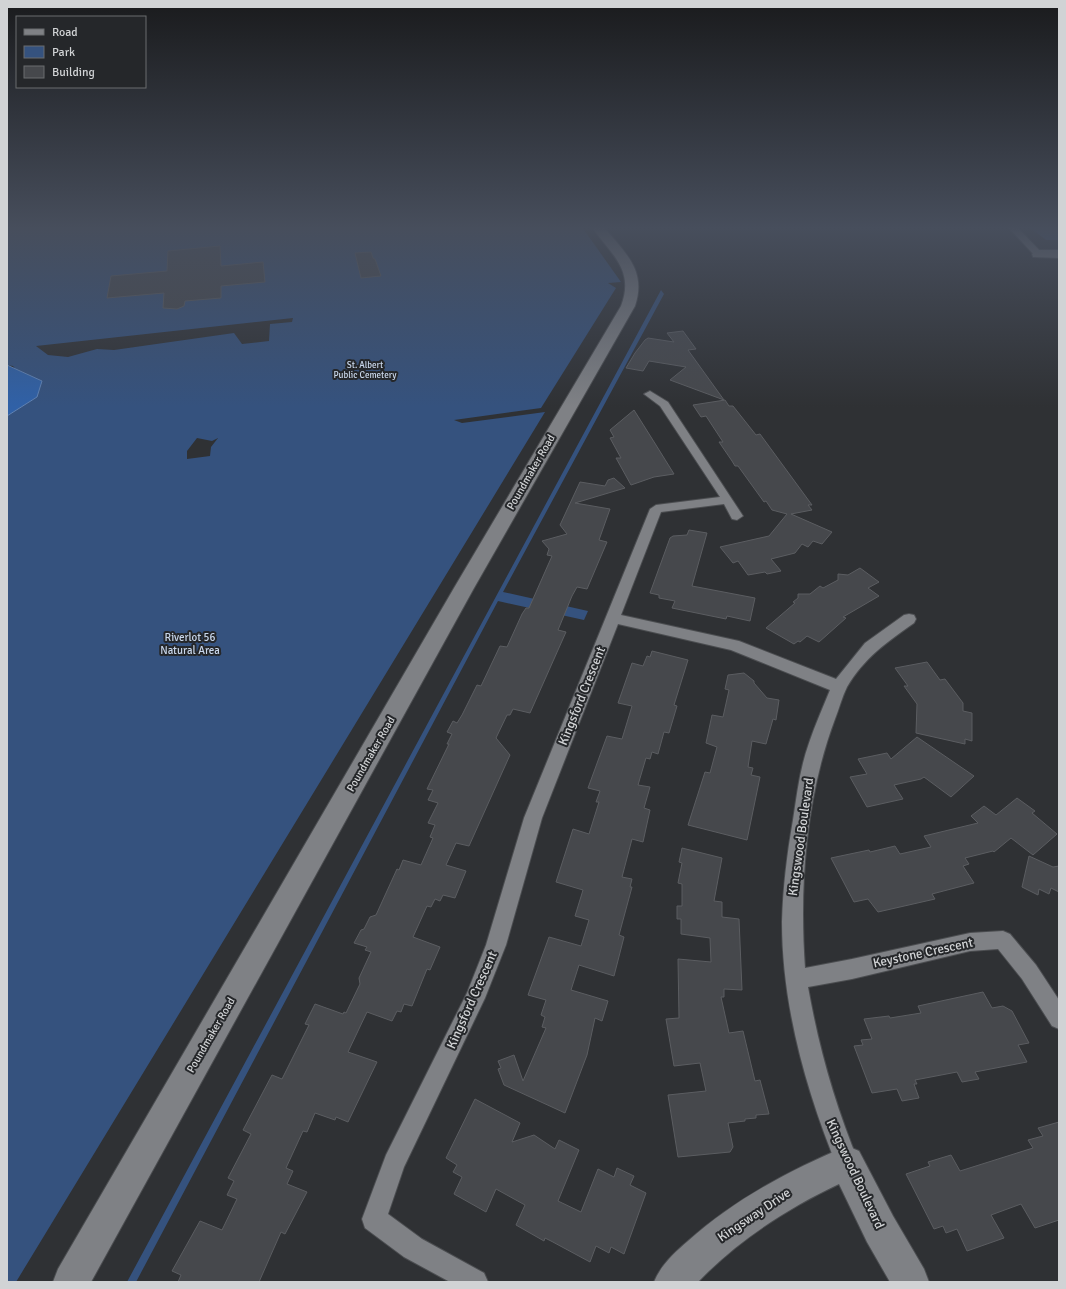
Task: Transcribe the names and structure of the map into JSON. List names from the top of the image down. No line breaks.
{"streets":{"street":["Poundmaker Road","Kingsford Crescent","Kingswood Boulevard","Keystone Crescent","Kingsway Drive"]},"crossings":[["Kingswood Boulevard","Keystone Crescent"],["Kingswood Boulevard","Kingsway Drive"]],"parks":["St. Albert Public Cemetery","Riverlot 56 Natural Area"],"legend":["Road","Park","Building"]}
